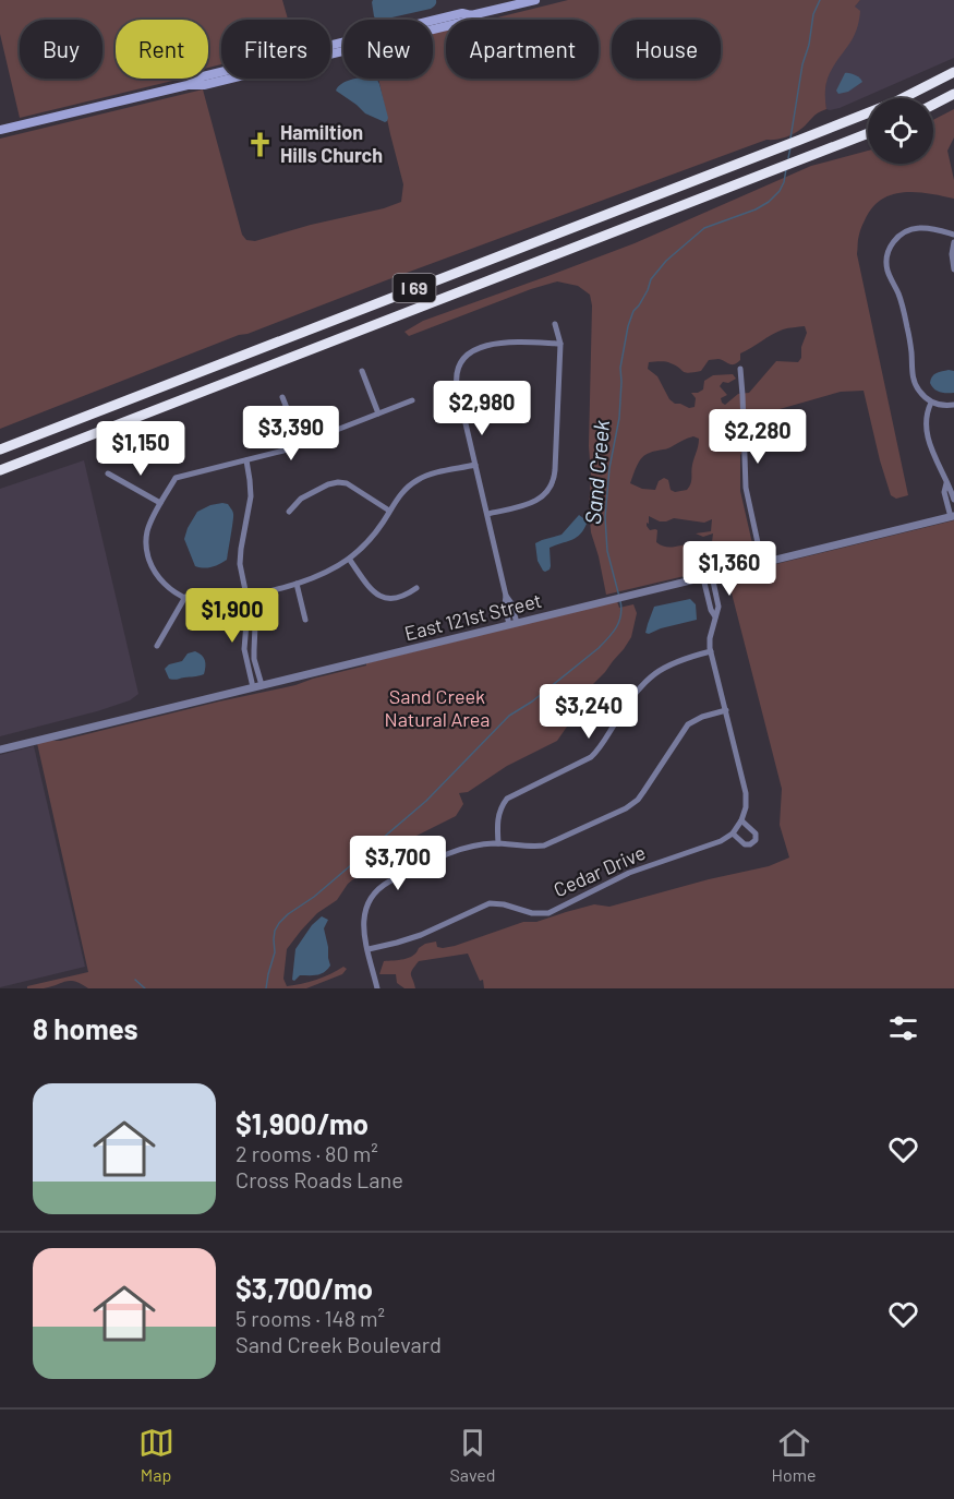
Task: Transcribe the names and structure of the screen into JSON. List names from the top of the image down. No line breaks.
{"streets":{"highway":["I 69"],"street":["East 121st Street","Cedar Drive"]},"crossings":[["East 121st Street","Cedar Drive"]],"water":["Sand Creek"],"parks":["Sand Creek Natural Area"],"places":{"church":["Hamiltion Hills Church"]},"page":{"chip":["Buy","Rent","Filters","New","Apartment","House"],"price":["$2,980","$3,390","$2,280","$1,150","$1,360","$1,900","$3,240","$3,700"],"heading":"8 homes","list":[{"name":"$1,900/mo","note":"2 rooms · 80 m² · Cross Roads Lane"},{"name":"$3,700/mo","note":"5 rooms · 148 m² · Sand Creek Boulevard"}],"tabs":["Map","Saved","Home"]}}
